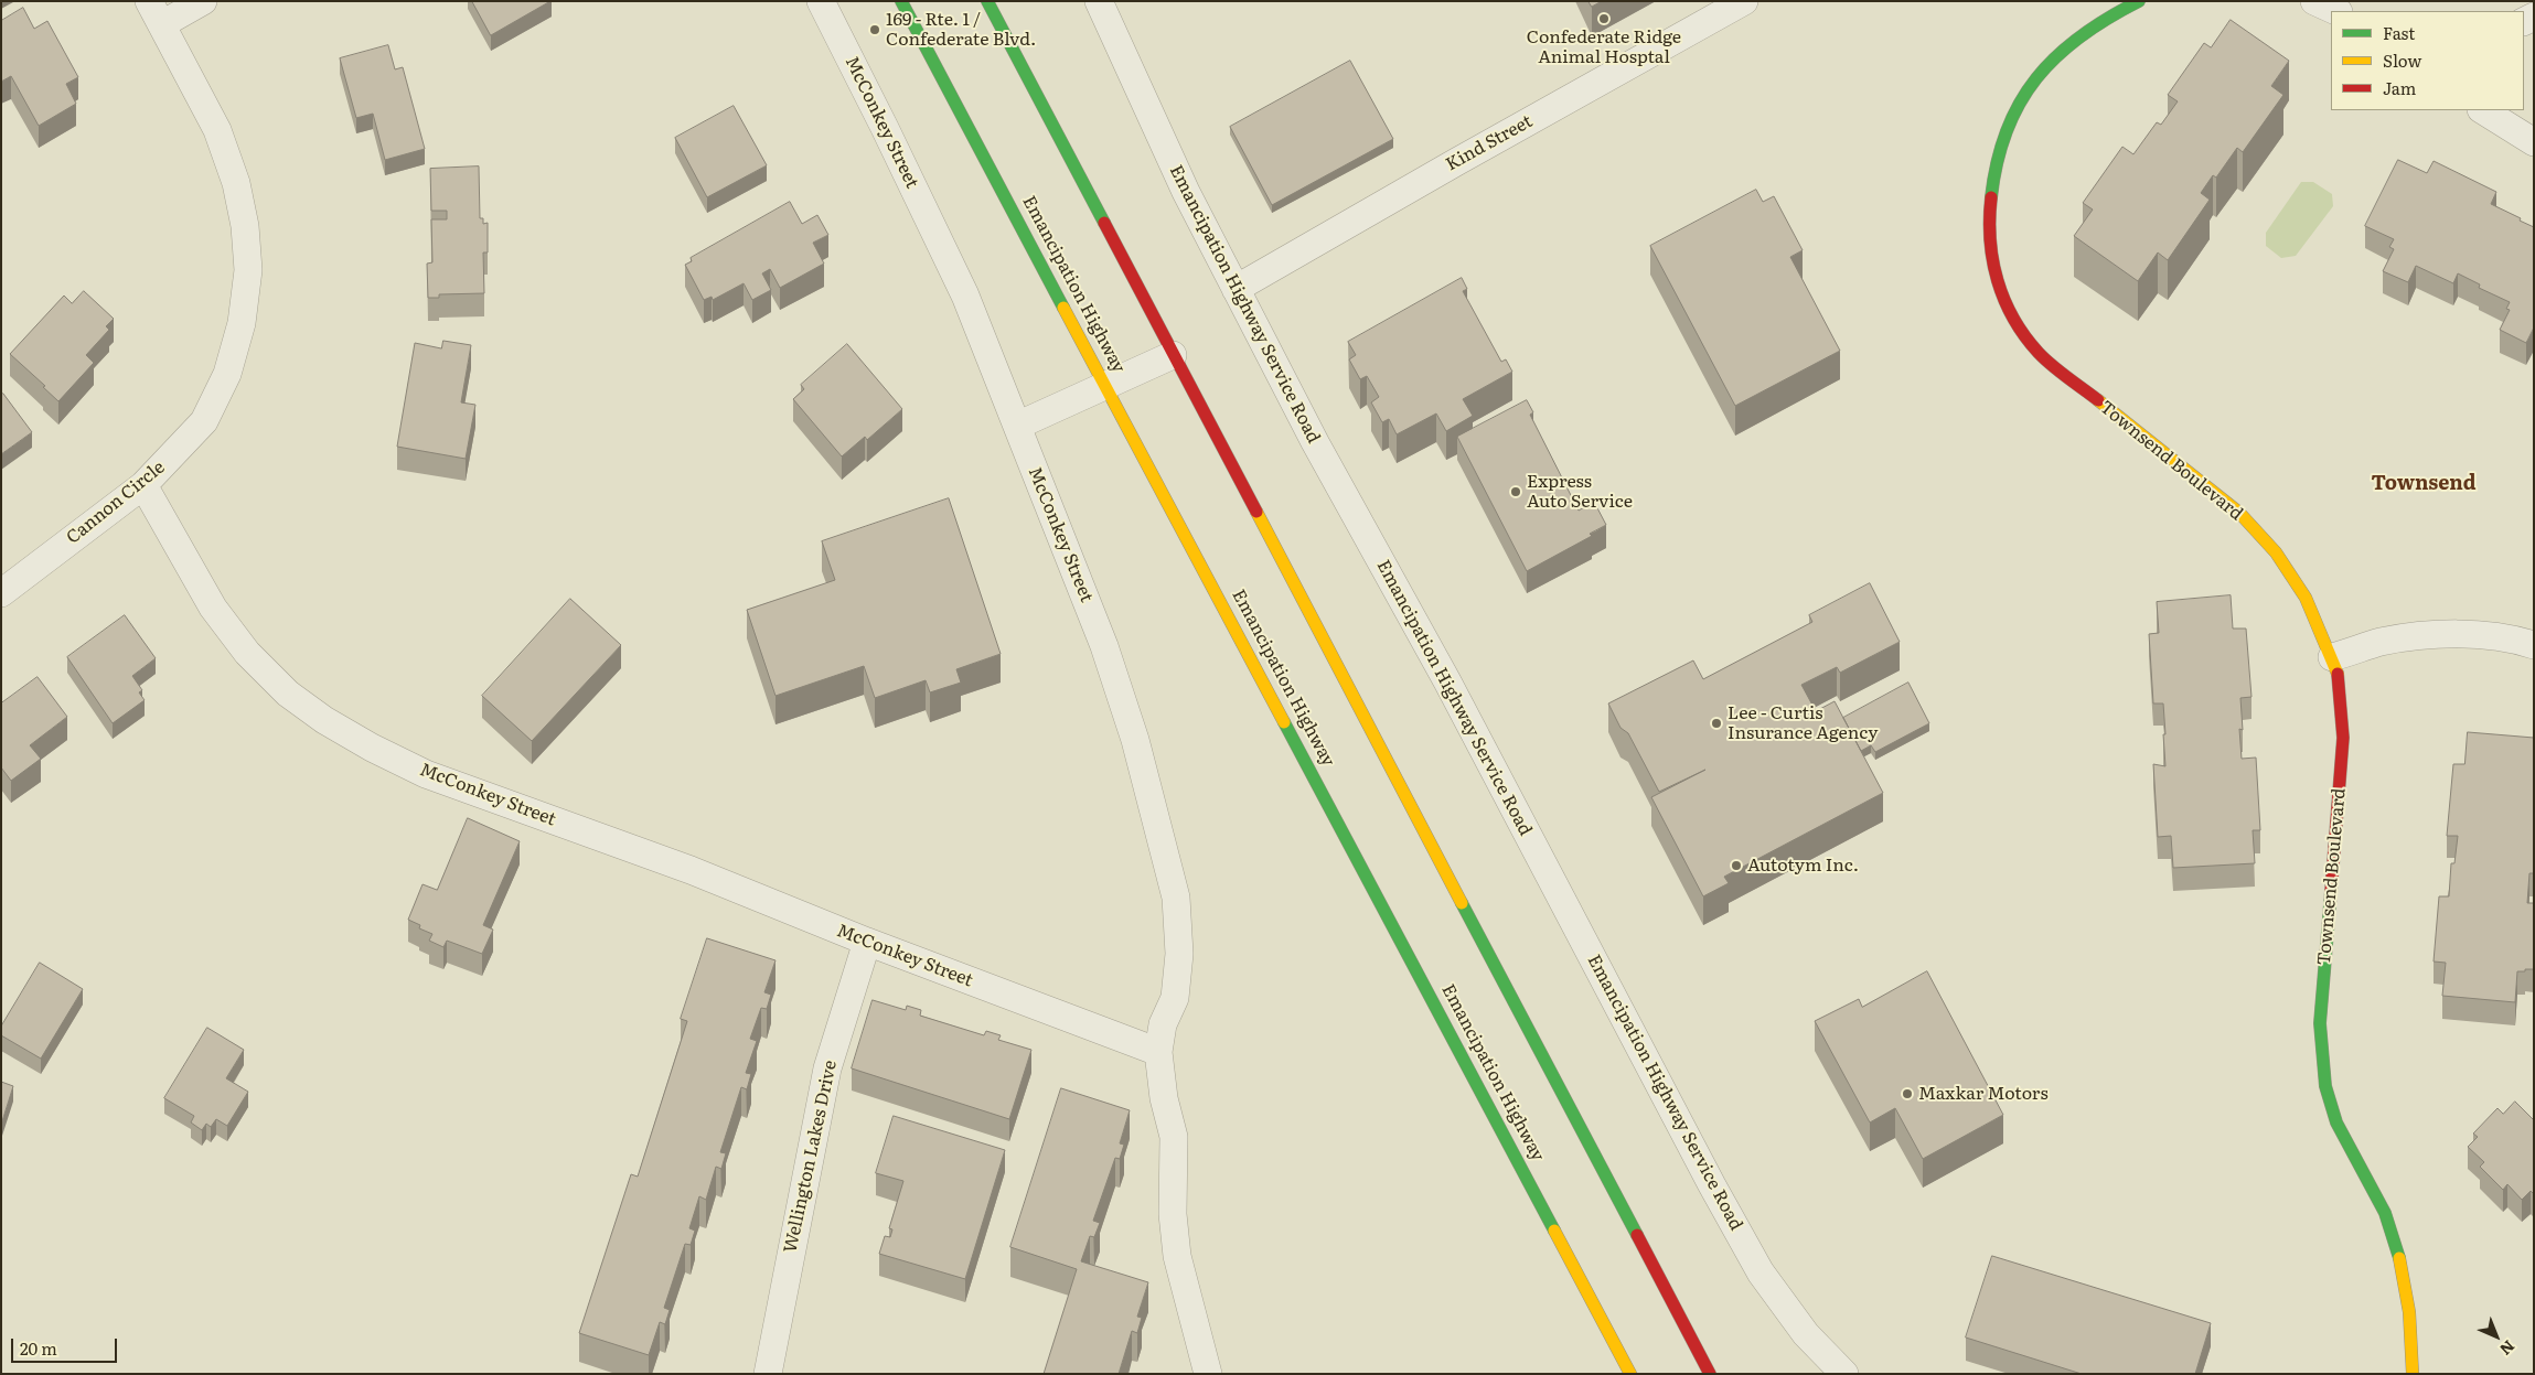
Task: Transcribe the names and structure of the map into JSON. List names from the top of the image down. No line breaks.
{"streets":{"main road":["Emancipation Highway","Townsend Boulevard"],"street":["McConkey Street","Kind Street","Emancipation Highway Service Road","Cannon Circle","Wellington Lakes Drive"]},"crossings":[["McConkey Street","Cannon Circle"],["McConkey Street","Wellington Lakes Drive"],["Kind Street","Emancipation Highway Service Road"]],"districts":["Townsend"],"places":["Confederate Ridge Animal Hosptal","169 - Rte. 1 / Confederate Blvd.","Express Auto Service","Lee - Curtis Insurance Agency","Autotym Inc.","Maxkar Motors"],"legend":["Fast","Slow","Jam"],"scale_bar":"20 m","north":"bottom right"}
